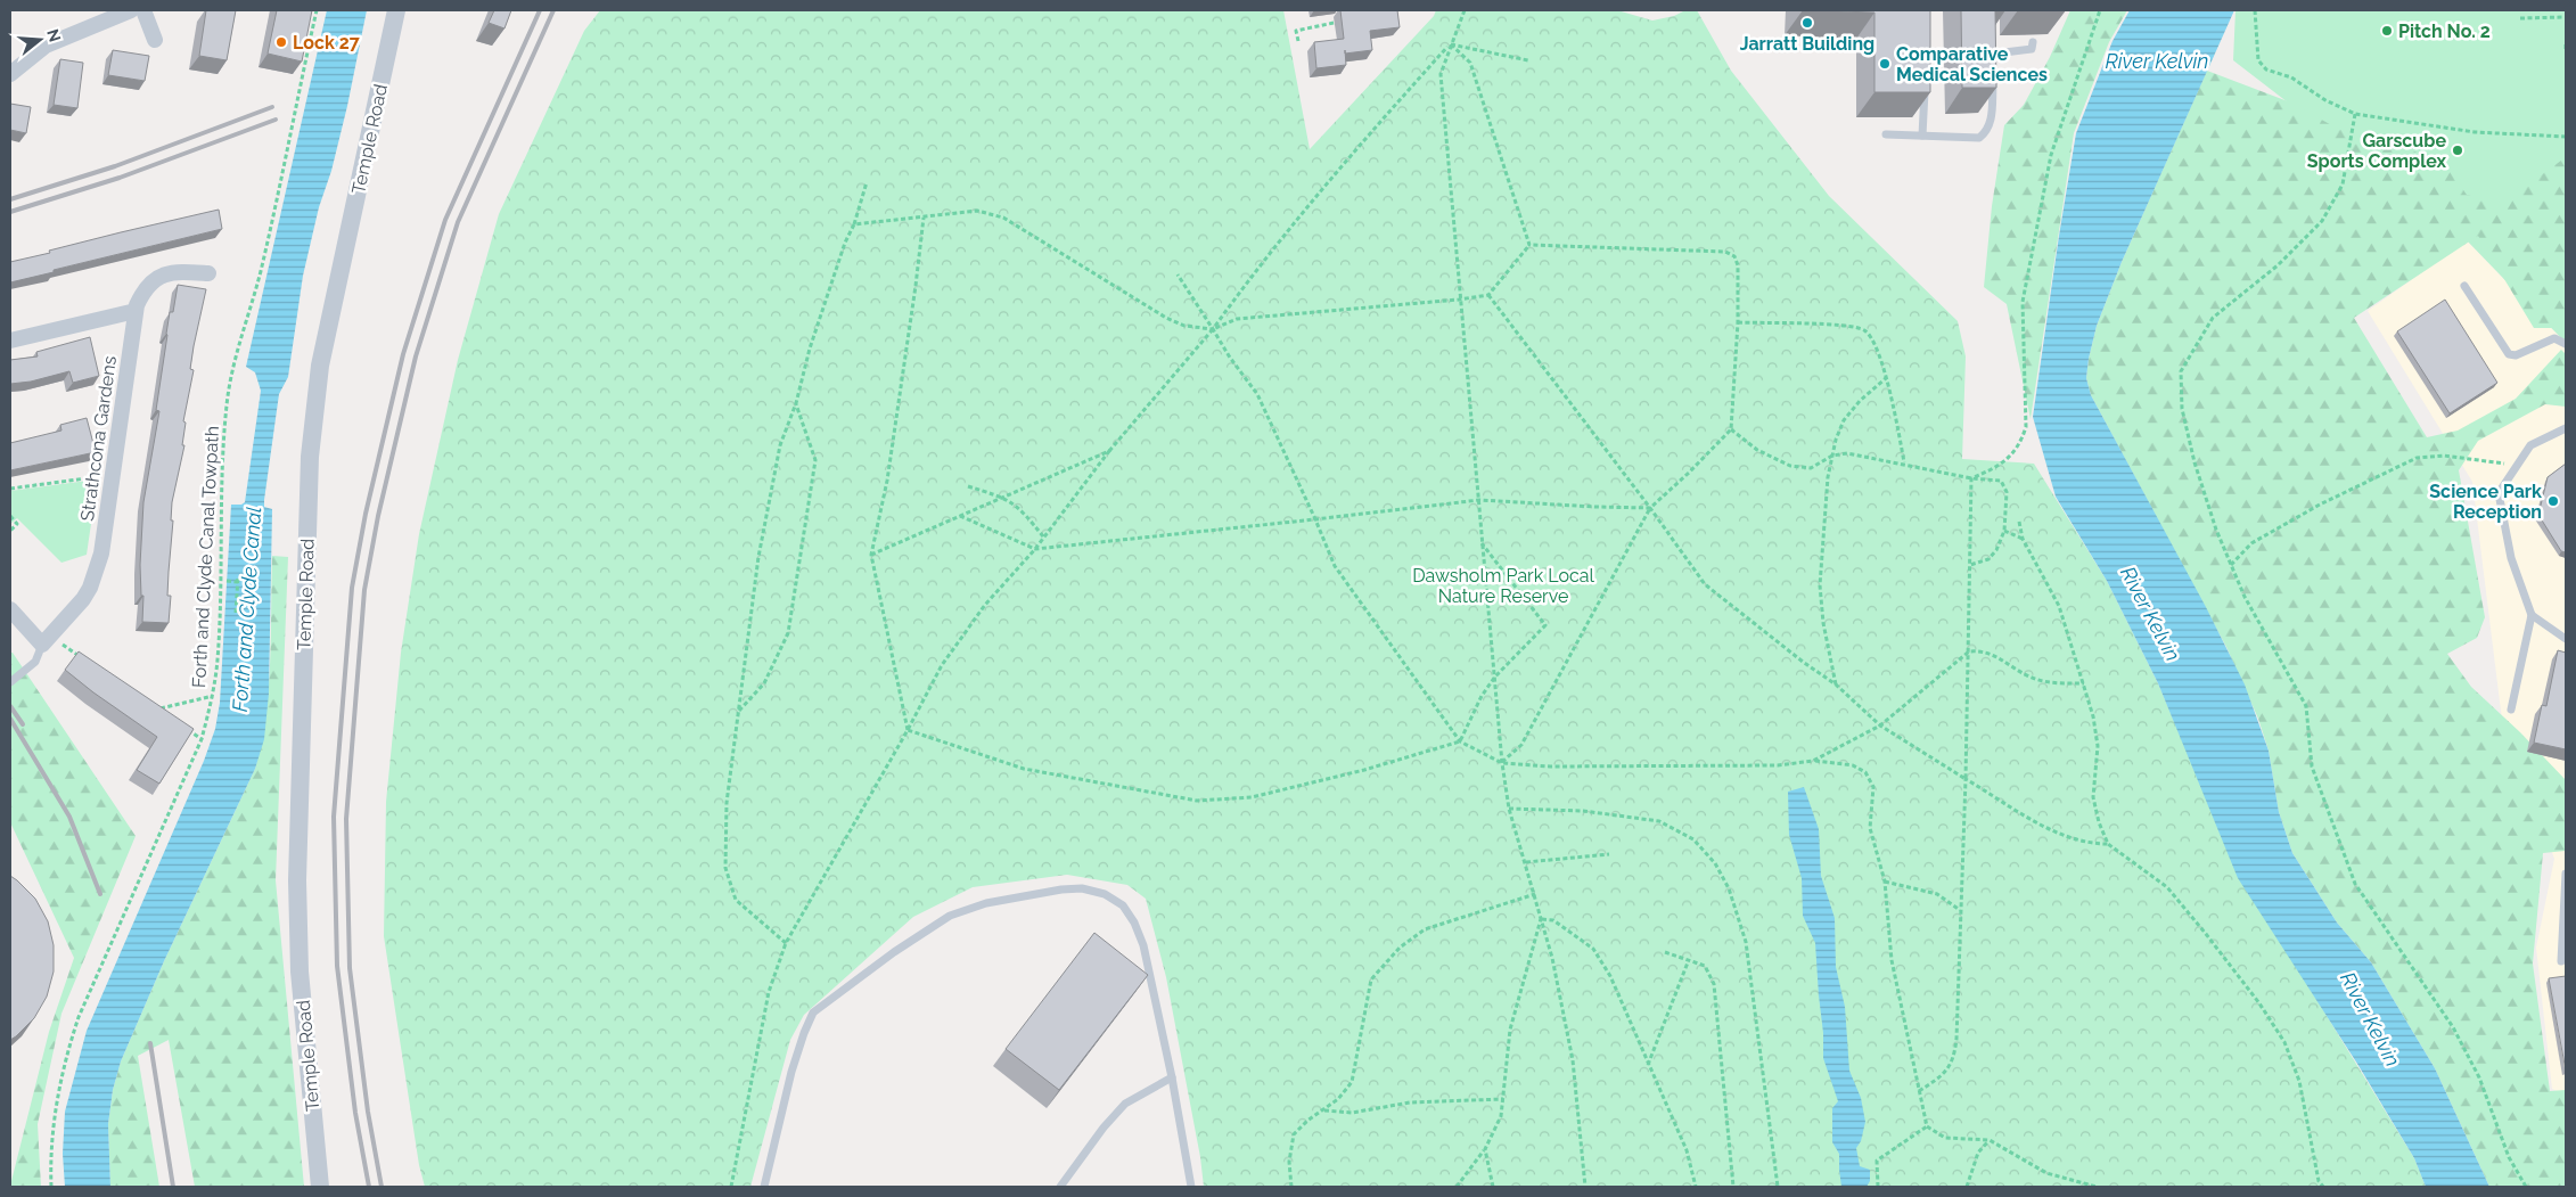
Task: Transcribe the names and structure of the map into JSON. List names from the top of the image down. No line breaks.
{"streets":{"street":["Temple Road","Strathcona Gardens"],"path":["Forth and Clyde Canal Towpath"]},"water":["River Kelvin","Forth and Clyde Canal"],"parks":["Dawsholm Park Local Nature Reserve"],"places":["Jarratt Building","Pitch No. 2","Lock 27","Comparative Medical Sciences","Garscube Sports Complex","Science Park Reception"],"north":"right"}
